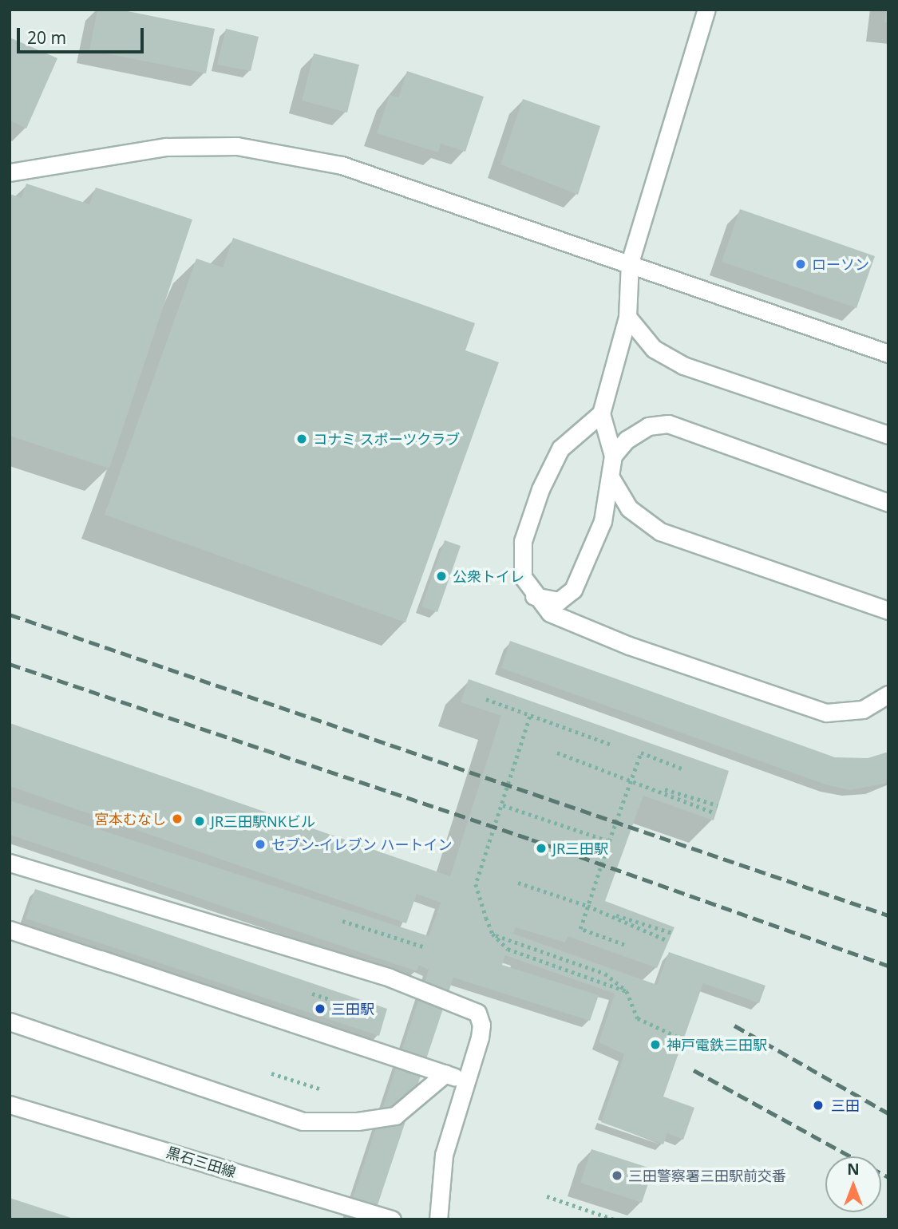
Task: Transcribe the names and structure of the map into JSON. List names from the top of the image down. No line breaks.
{"streets":{"street":["黒石三田線"]},"places":["ローソン","コナミ スポーツクラブ","公衆トイレ","宮本むなし","JR三田駅NKビル","セブン-イレブン ハートイン","JR三田駅","三田駅","神戸電鉄三田駅","三田","三田警察署三田駅前交番"],"scale_bar":"20 m","north":"top"}
